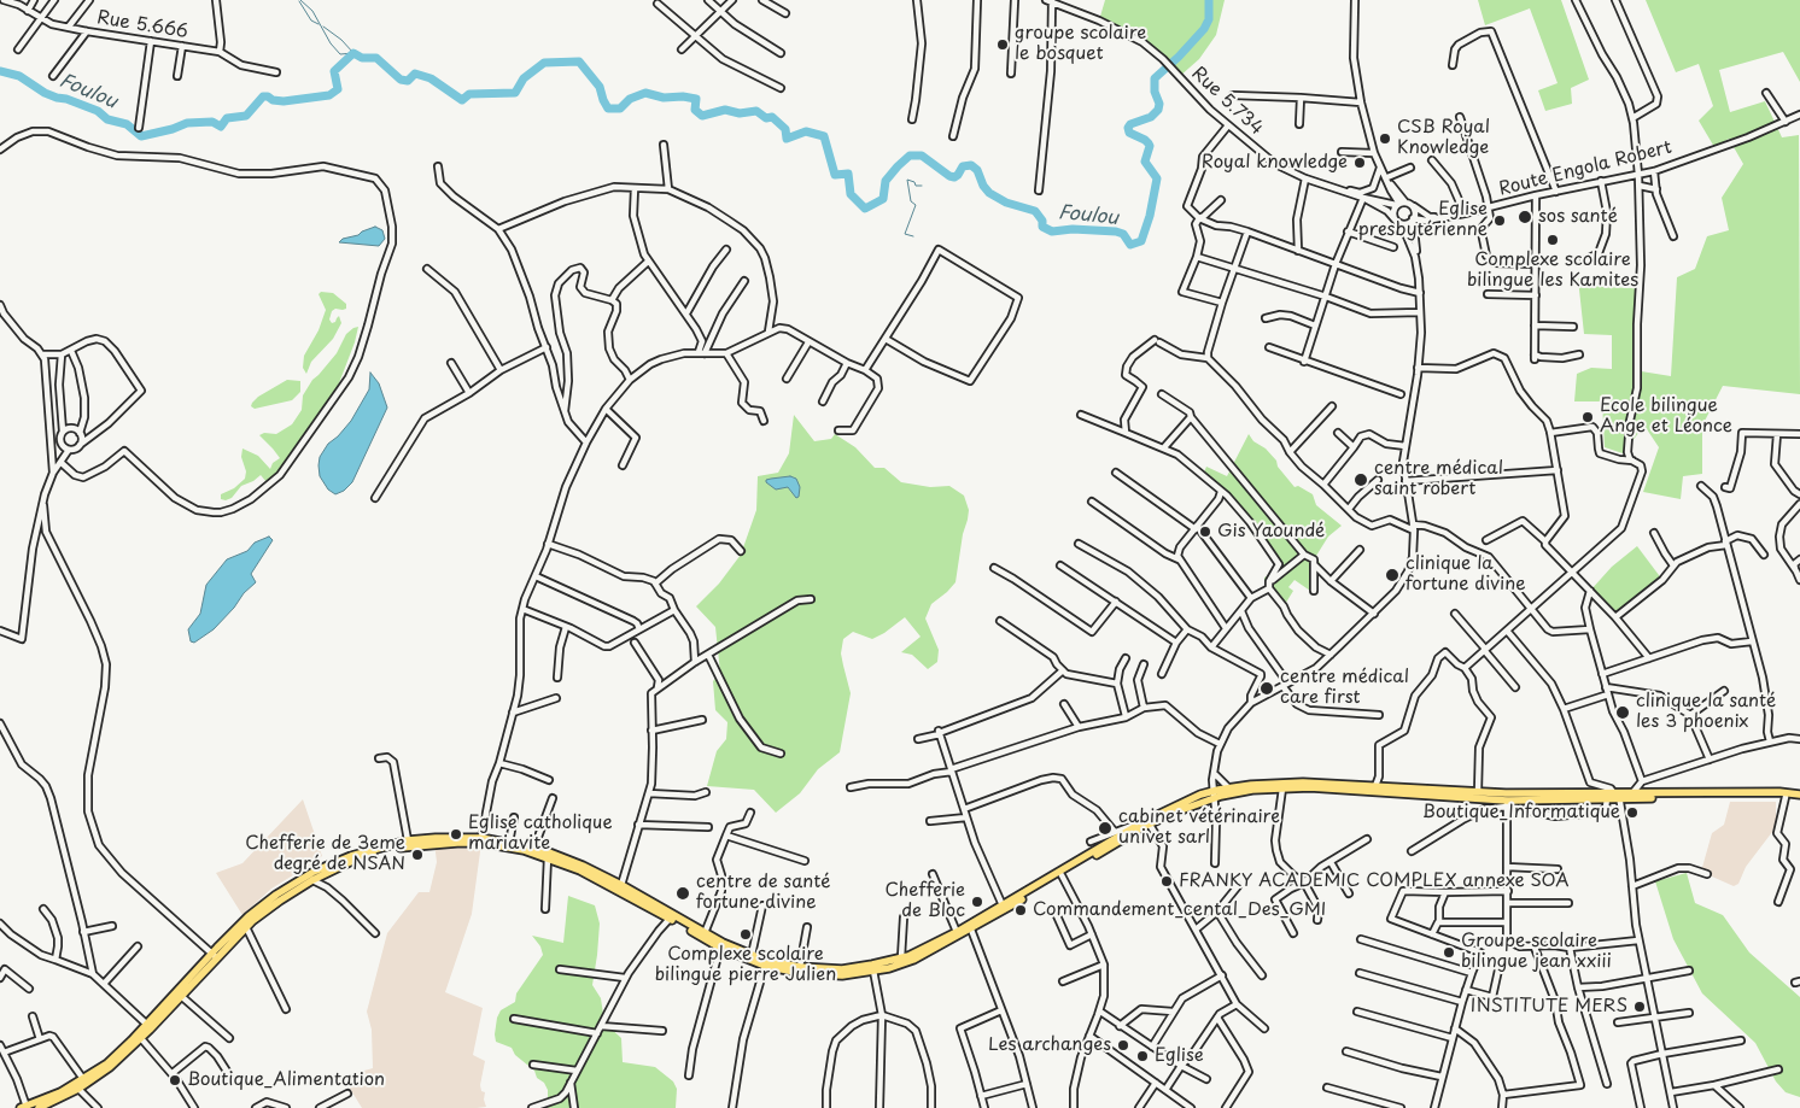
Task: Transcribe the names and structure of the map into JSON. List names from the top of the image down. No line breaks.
{"streets":{"street":["Rue 5.666","Rue 5.734","Route Engola Robert"]},"crossings":[["Rue 5.734","Route Engola Robert"]],"water":["Foulou"],"places":["groupe scolaire le bosquet","CSB Royal Knowledge","Royal knowledge","sos santé","Eglise presbytérienne","Complexe scolaire bilingue les Kamites","Ecole bilingue Ange et Léonce","centre médical saint robert","Gis Yaoundé","clinique la fortune divine","centre médical care first","clinique la santé les 3 phoenix","Boutique_Informatique","cabinet vétérinaire univet sarl","Eglise catholique mariavite","Chefferie de 3eme degré de NSAN","FRANKY ACADEMIC COMPLEX annexe SOA","centre de santé fortune divine","Chefferie de Bloc","Commandement_cental_Des_GMI","Complexe scolaire bilingue pierre Julien","Groupe scolaire bilingue jean xxiii","INSTITUTE MERS","Les archanges","Eglise","Boutique_Alimentation"]}
